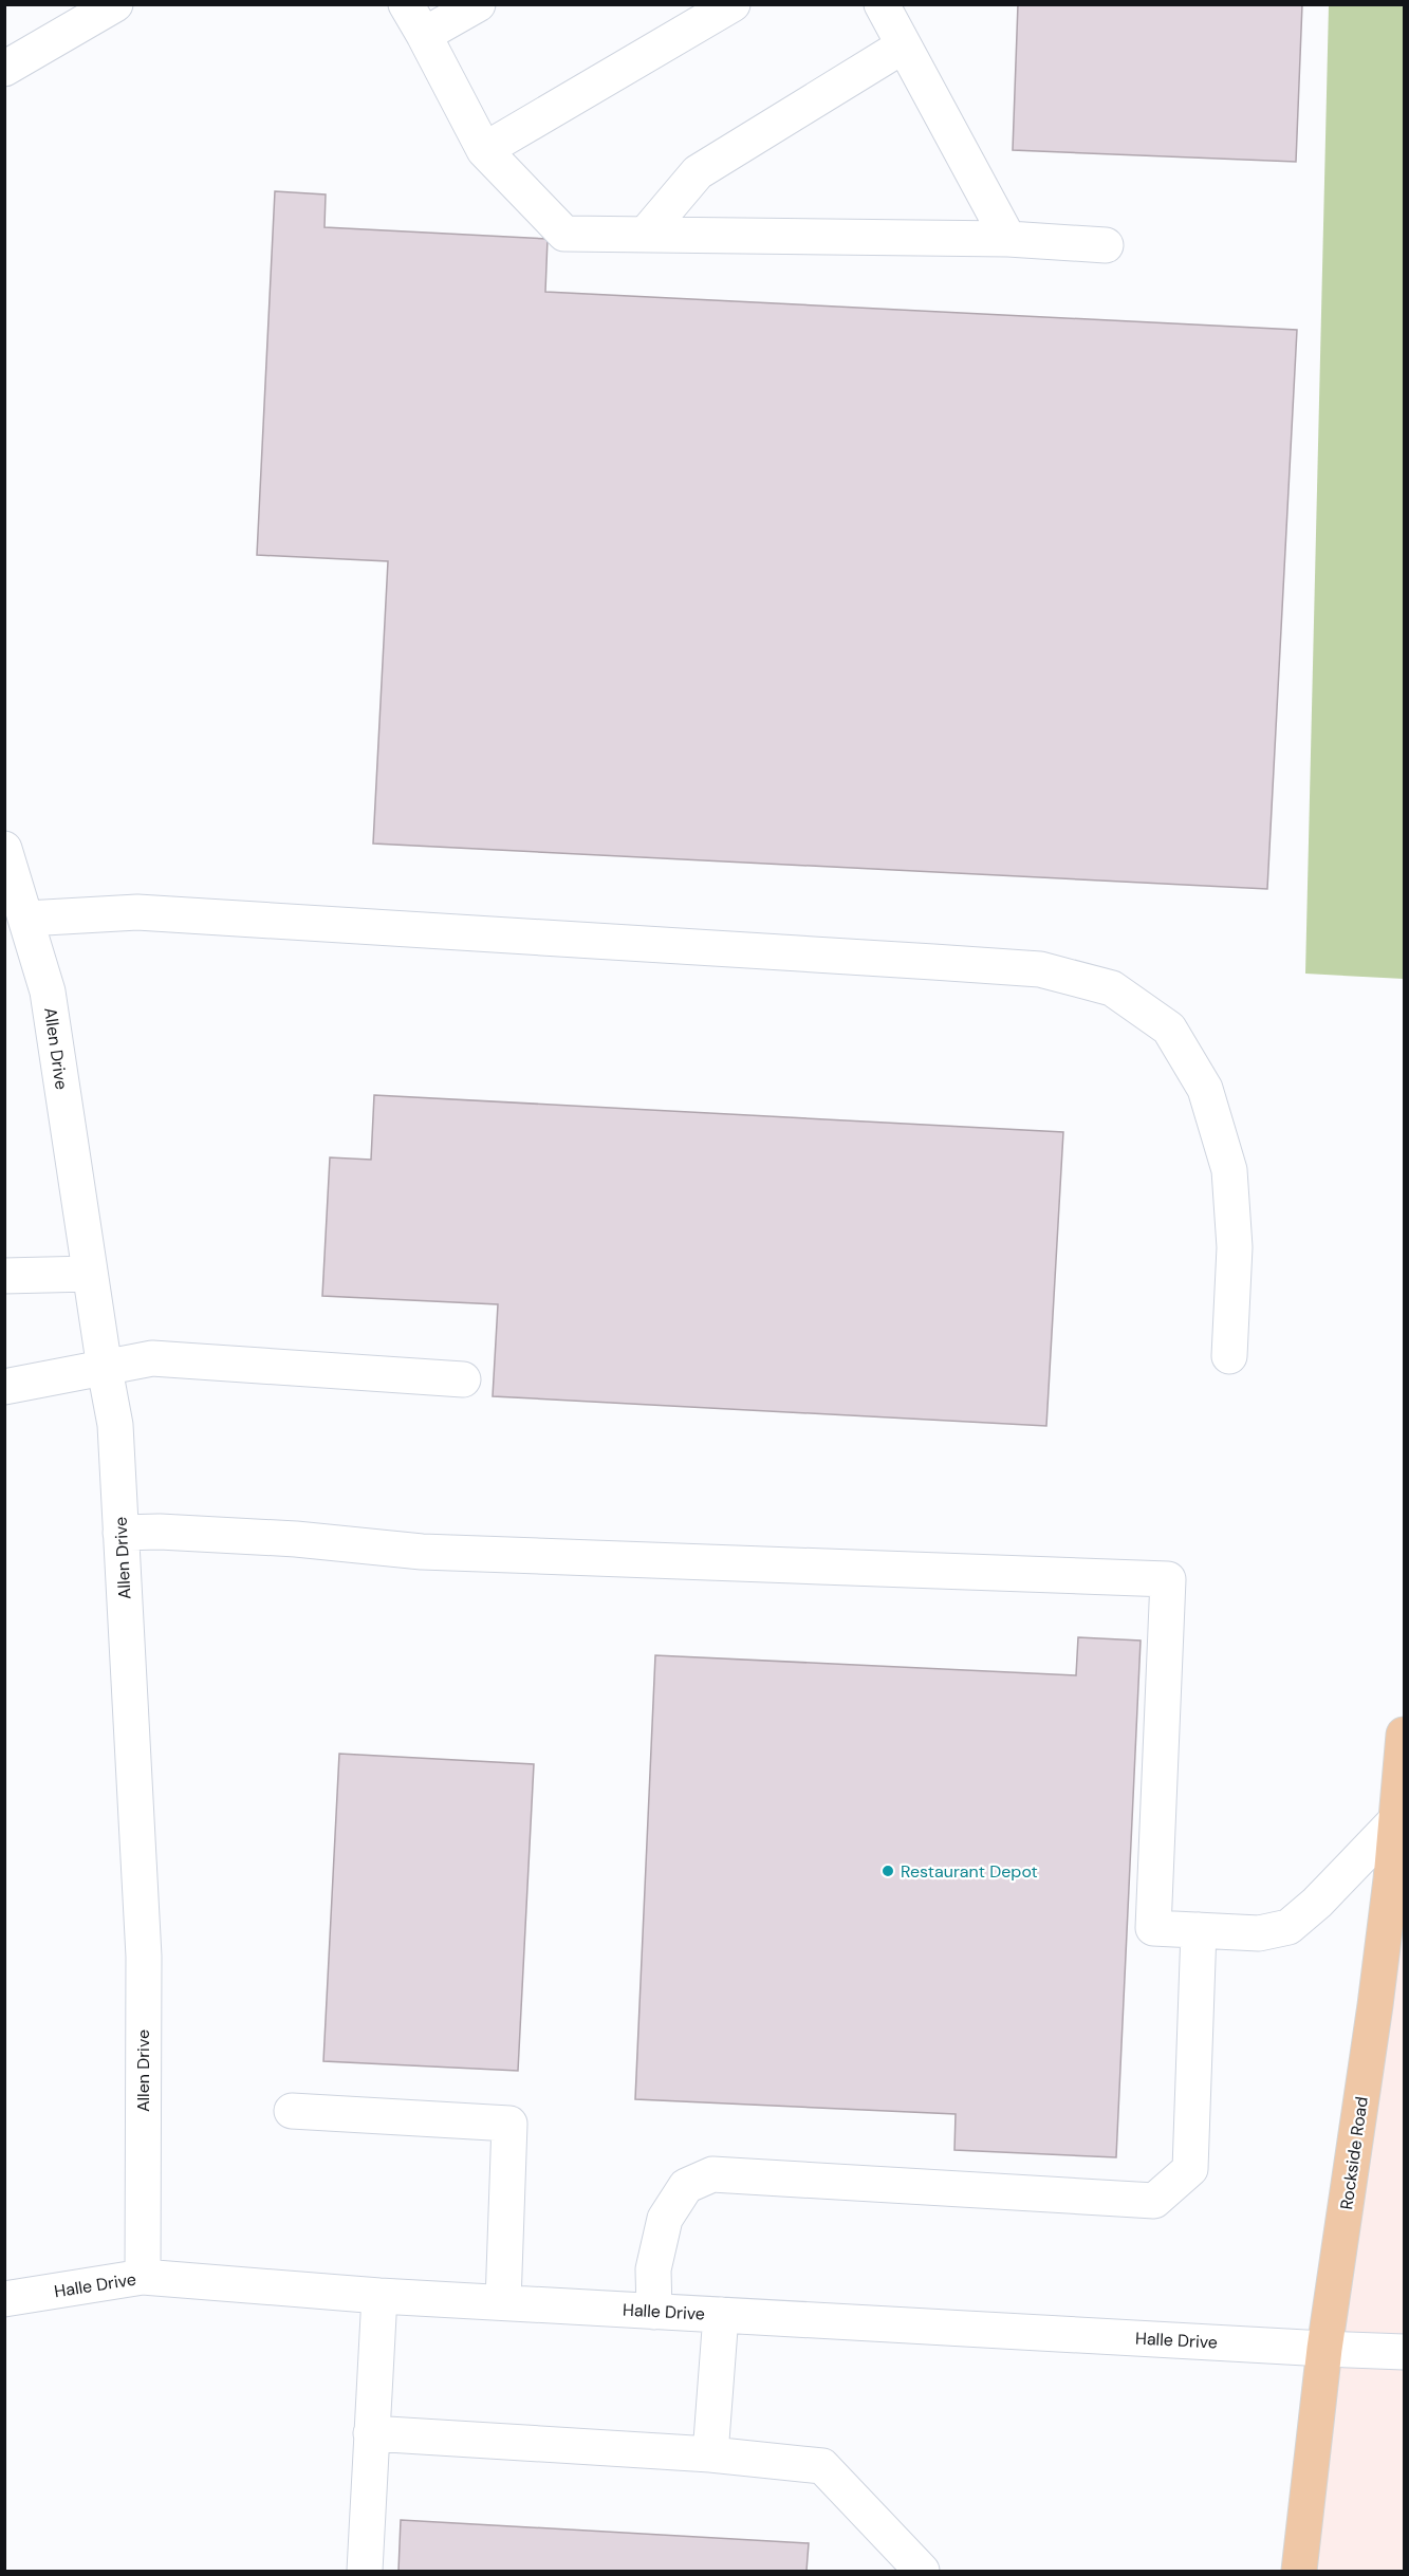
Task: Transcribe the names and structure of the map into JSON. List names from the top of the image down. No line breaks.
{"streets":{"main road":["Rockside Road"],"street":["Allen Drive","Halle Drive"]},"crossings":[["Allen Drive","Halle Drive"],["Rockside Road","Halle Drive"]],"places":["Restaurant Depot"]}
